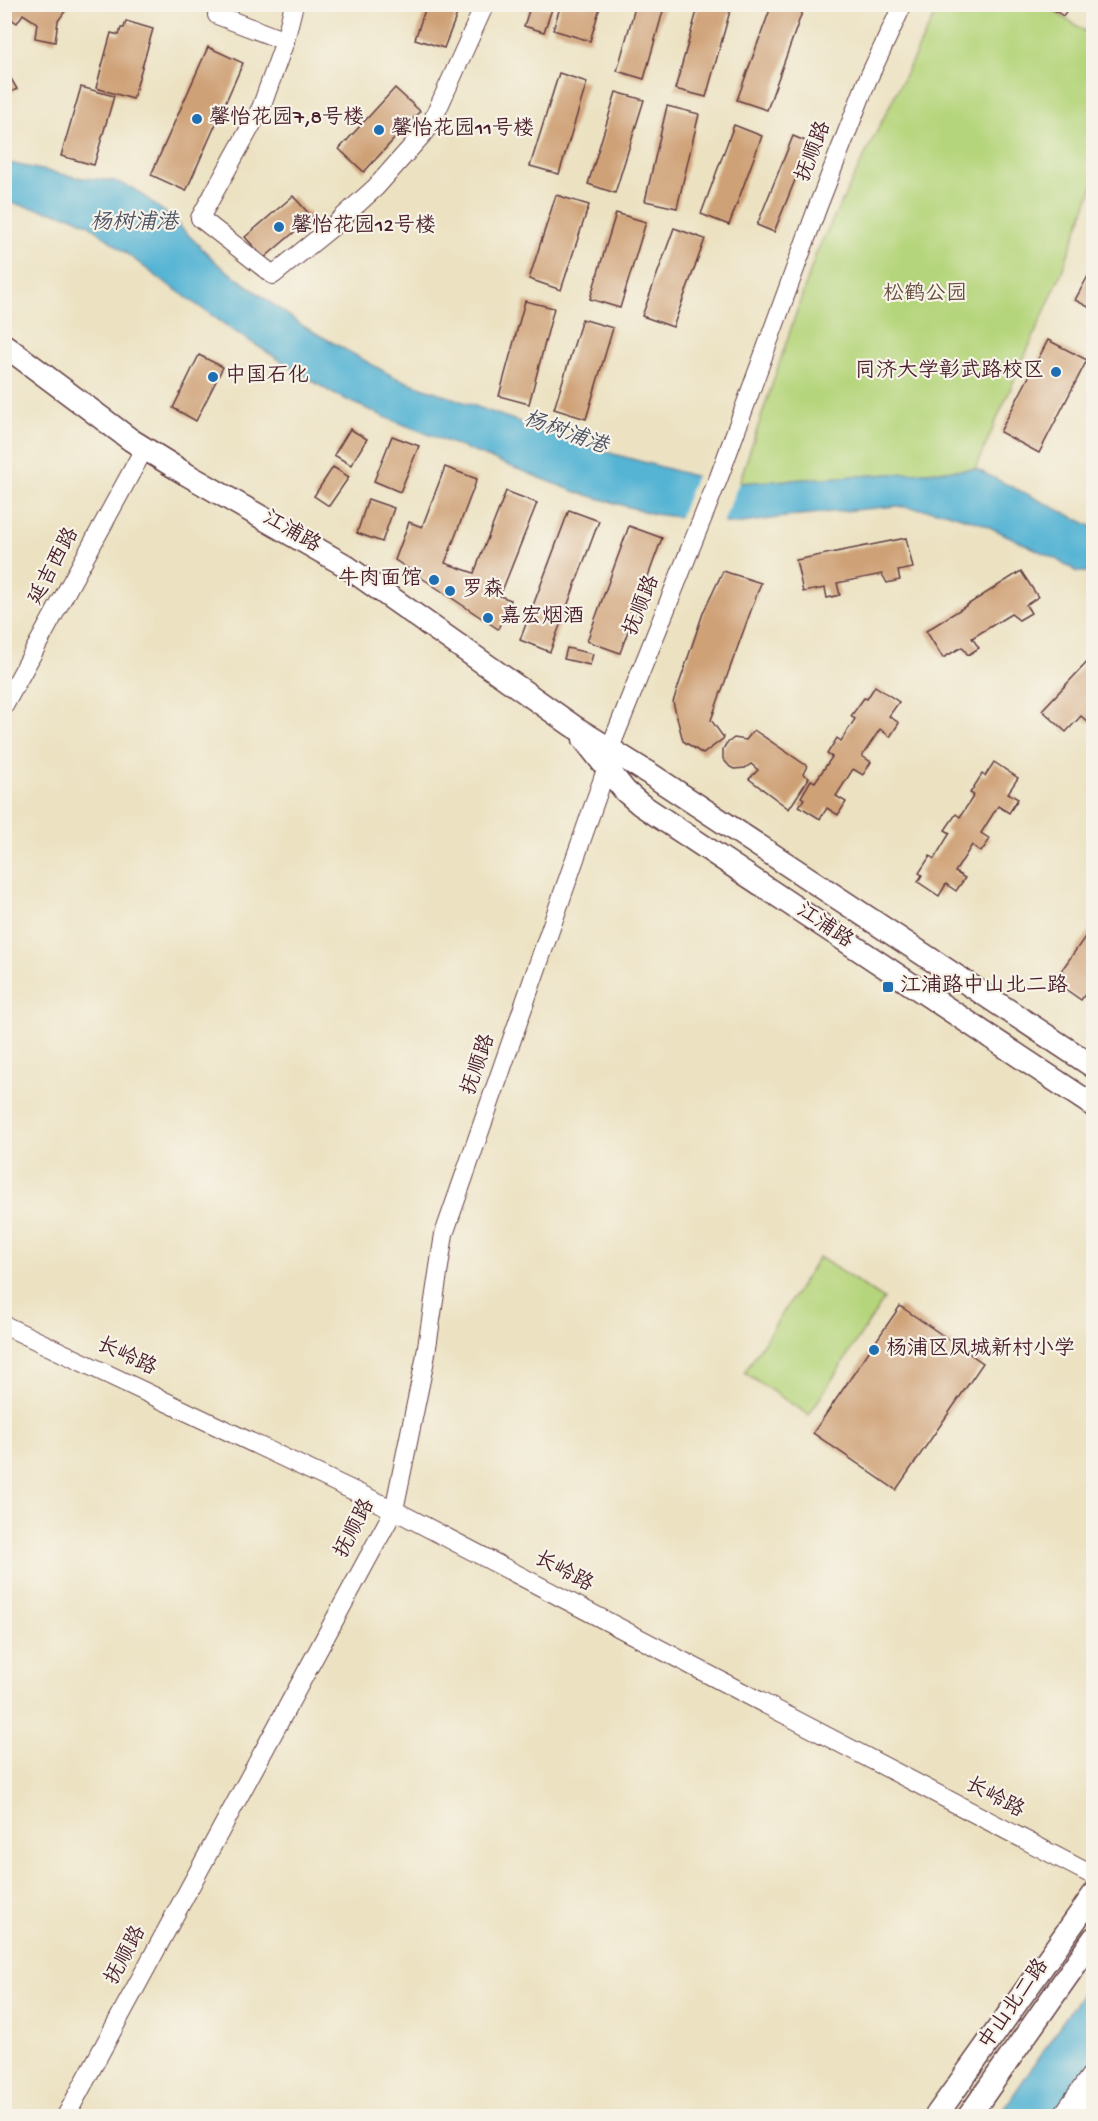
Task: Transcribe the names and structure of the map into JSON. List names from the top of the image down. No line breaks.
{"streets":{"main road":["江浦路","中山北二路"],"street":["抚顺路","延吉西路","长岭路"]},"crossings":[["抚顺路","江浦路"],["抚顺路","长岭路"],["江浦路","延吉西路"]],"water":["杨树浦港"],"parks":["松鹤公园"],"places":{"other":["馨怡花园7,8号楼","馨怡花园11号楼","馨怡花园12号楼","同济大学彰武路校区","中国石化","牛肉面馆","罗森","嘉宏烟酒","杨浦区凤城新村小学"],"transit":["江浦路中山北二路"]}}
